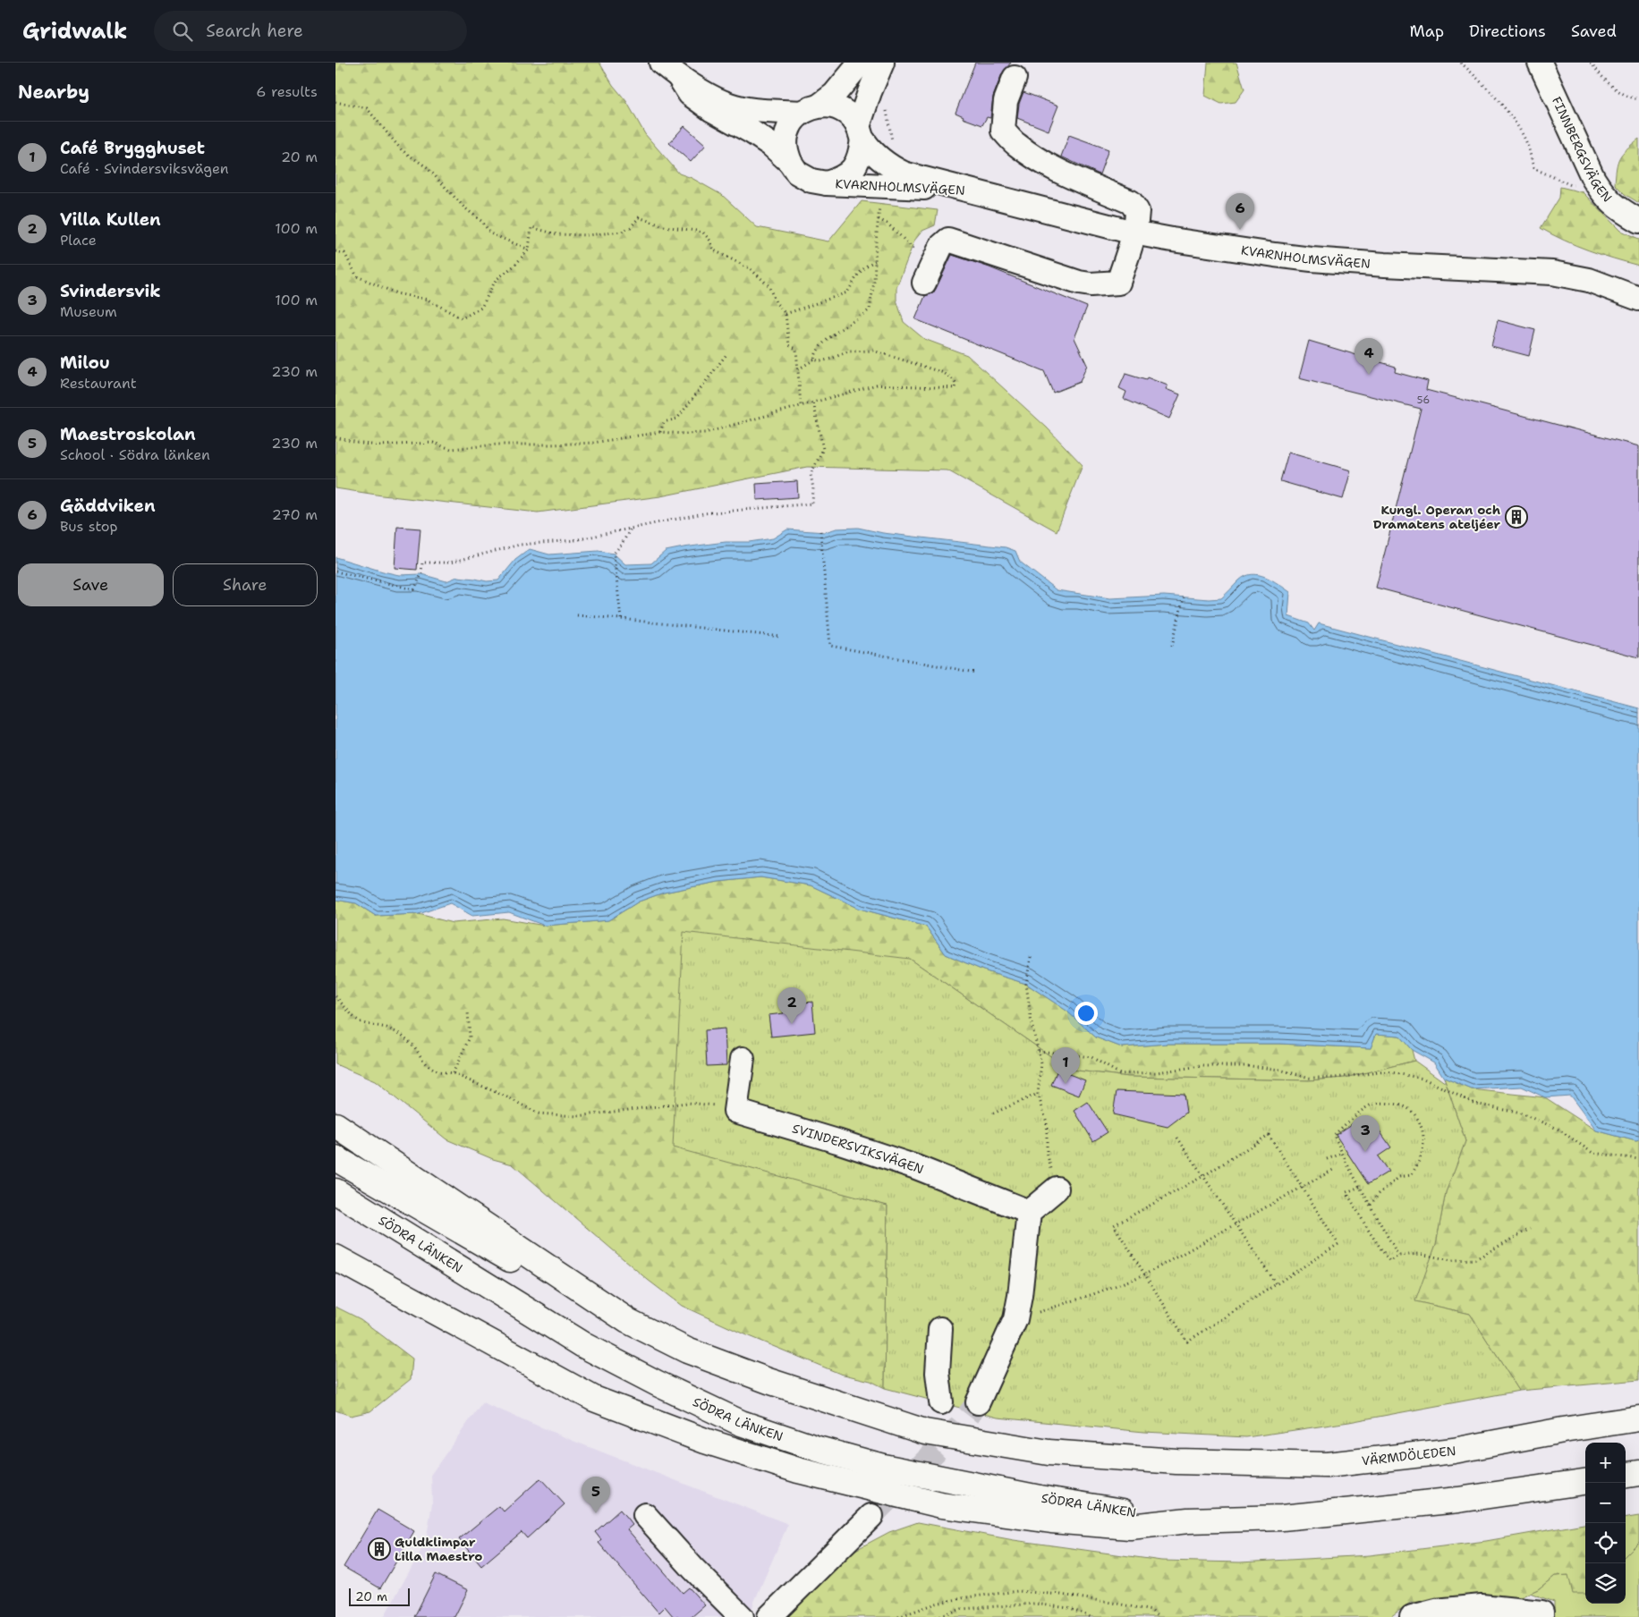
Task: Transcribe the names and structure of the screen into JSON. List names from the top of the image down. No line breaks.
{"streets":{"highway":["SÖDRA LÄNKEN","VÄRMDÖLEDEN"],"street":["FINNBERGSVÄGEN","KVARNHOLMSVÄGEN","SVINDERSVIKSVÄGEN"]},"places":{"building":["Kungl. Operan och Dramatens ateljéer","Guldklimpar Lilla Maestro"]},"house_numbers":["56"],"scale_bar":"20 m","page":{"header":"Gridwalk","search":"Search here","nav":["Map","Directions","Saved"],"heading":["Nearby","6 results"],"list":[{"mark":"1","name":"Café Brygghuset","note":"Café · Svindersviksvägen","value":"20 m"},{"mark":"2","name":"Villa Kullen","note":"Place","value":"100 m"},{"mark":"3","name":"Svindersvik","note":"Museum","value":"100 m"},{"mark":"4","name":"Milou","note":"Restaurant","value":"230 m"},{"mark":"5","name":"Maestroskolan","note":"School · Södra länken","value":"230 m"},{"mark":"6","name":"Gäddviken","note":"Bus stop","value":"270 m"}],"pins":["6","4","2","1","3","5"],"buttons":["Save","Share"],"map_buttons":["+","−"],"scale":"20 m"}}
